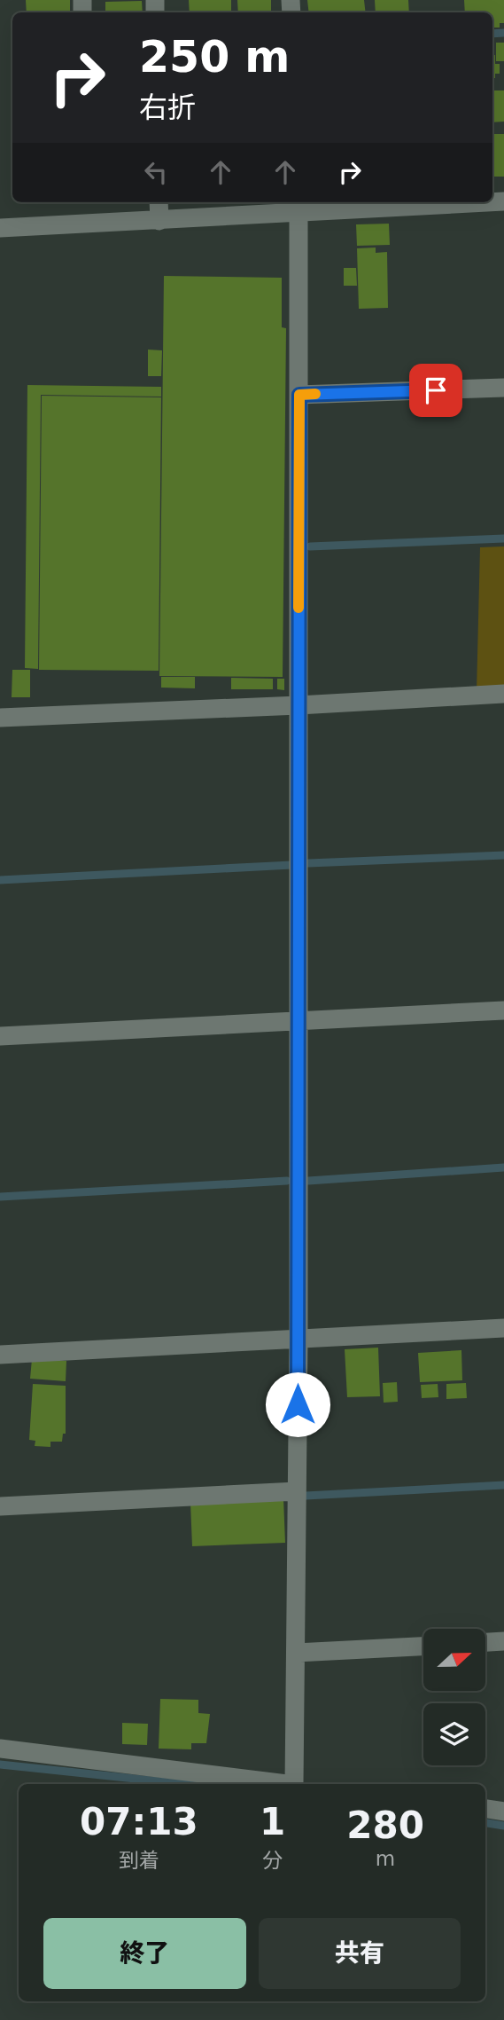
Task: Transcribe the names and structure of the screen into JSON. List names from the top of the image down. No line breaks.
{"north":"right","page":{"turn":["250 m","右折"],"eta":["07:13","到着","1","分","280","m"],"buttons":["終了","共有"]}}
